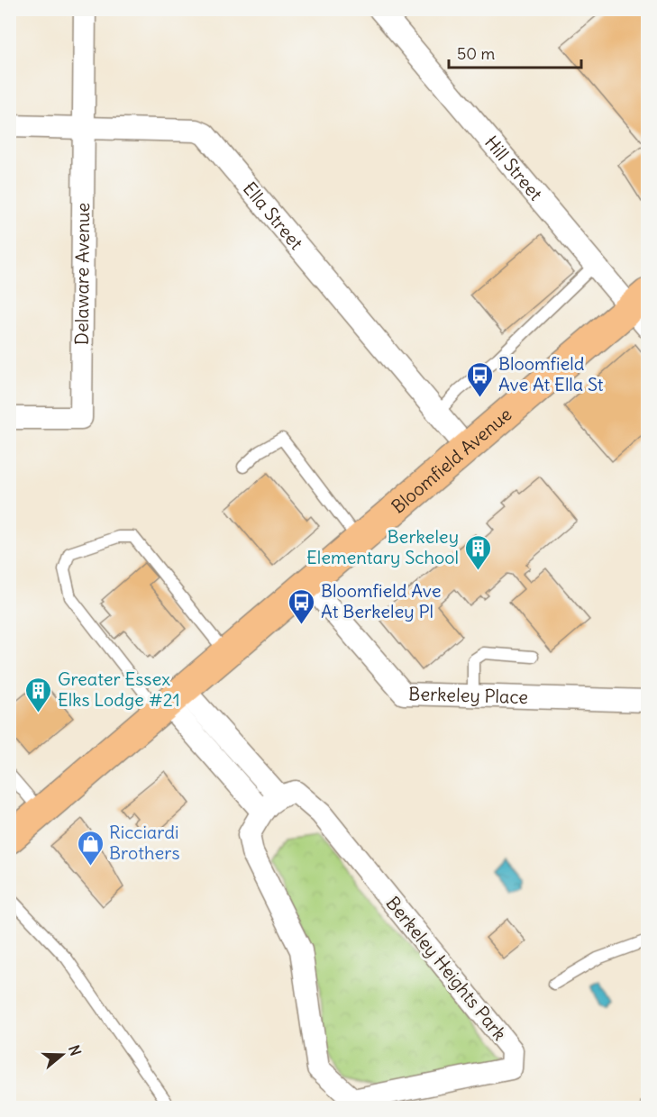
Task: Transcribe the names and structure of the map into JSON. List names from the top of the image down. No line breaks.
{"streets":{"main road":["Bloomfield Avenue"],"street":["Hill Street","Ella Street","Delaware Avenue","Berkeley Place","Berkeley Heights Park"]},"crossings":[["Hill Street","Bloomfield Avenue"],["Ella Street","Delaware Avenue"],["Ella Street","Bloomfield Avenue"],["Bloomfield Avenue","Berkeley Place"]],"places":{"bus stop":["Bloomfield Ave At Ella St","Bloomfield Ave At Berkeley Pl"],"building":["Berkeley Elementary School","Greater Essex Elks Lodge #21"],"shop":["Ricciardi Brothers"]},"scale_bar":"50 m","north":"right"}
